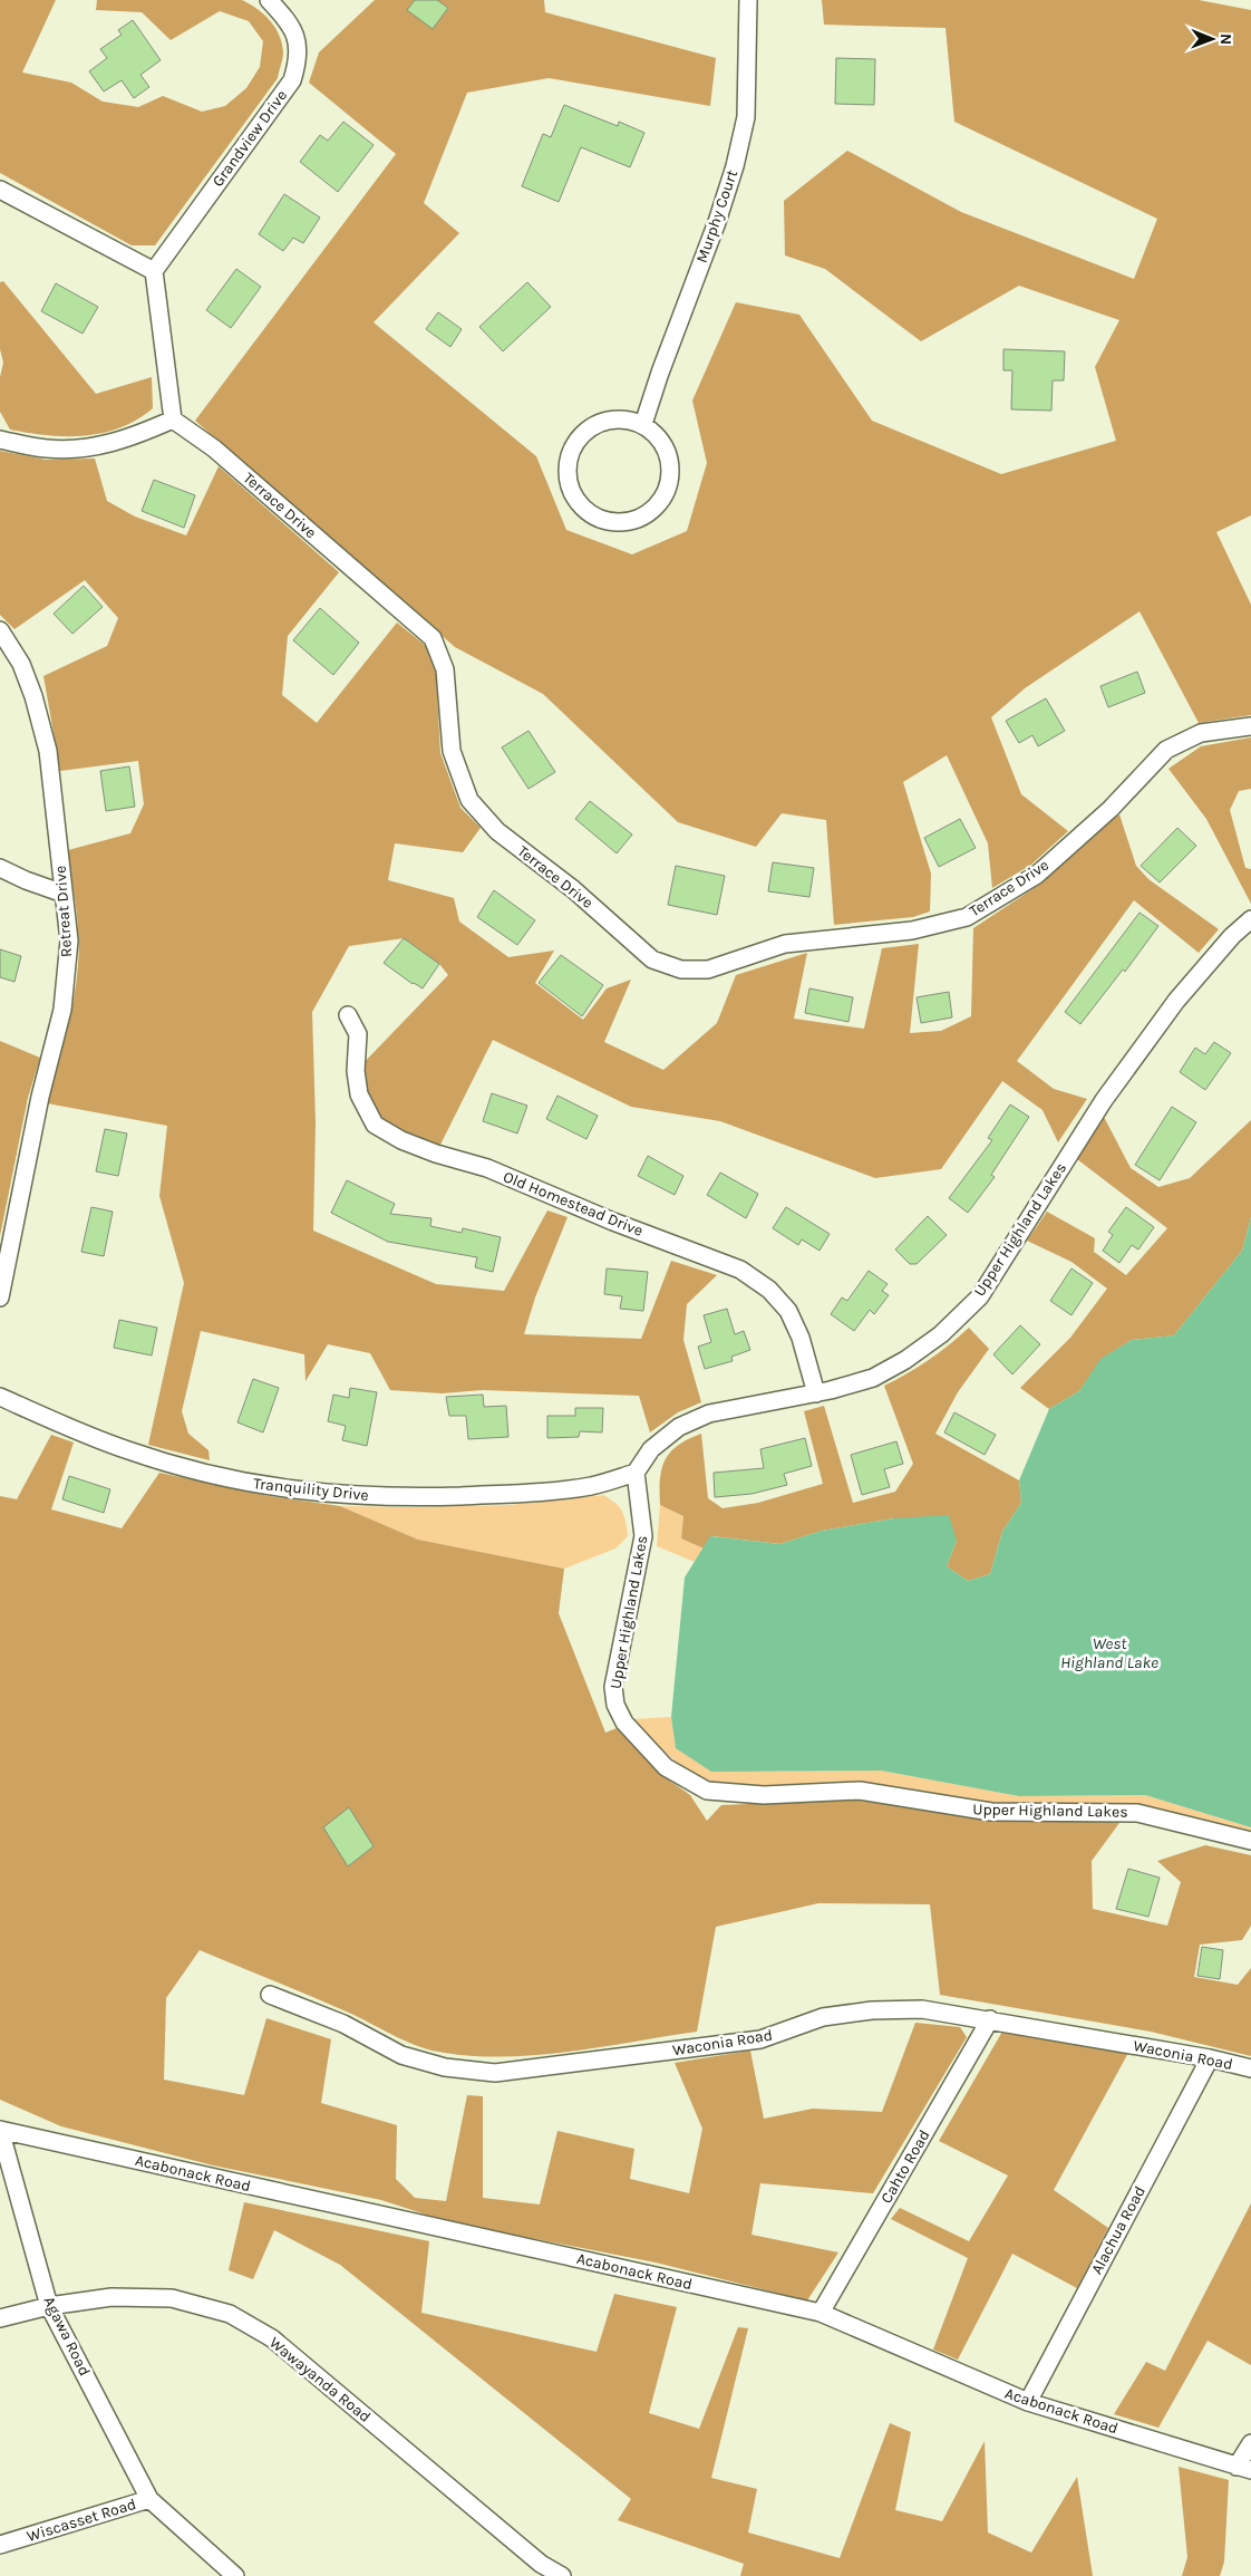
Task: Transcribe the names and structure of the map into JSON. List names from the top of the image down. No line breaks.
{"streets":{"street":["Grandview Drive","Murphy Court","Terrace Drive","Retreat Drive","Old Homestead Drive","Upper Highland Lakes","Tranquility Drive","Waconia Road","Cahto Road","Acabonack Road","Alachua Road","Agawa Road","Wawayanda Road","Wiscasset Road"]},"crossings":[["Old Homestead Drive","Upper Highland Lakes"],["Upper Highland Lakes","Tranquility Drive"],["Waconia Road","Cahto Road"],["Waconia Road","Alachua Road"],["Cahto Road","Acabonack Road"],["Acabonack Road","Alachua Road"],["Acabonack Road","Agawa Road"],["Agawa Road","Wawayanda Road"],["Agawa Road","Wiscasset Road"]],"water":["West Highland Lake"],"north":"right"}
